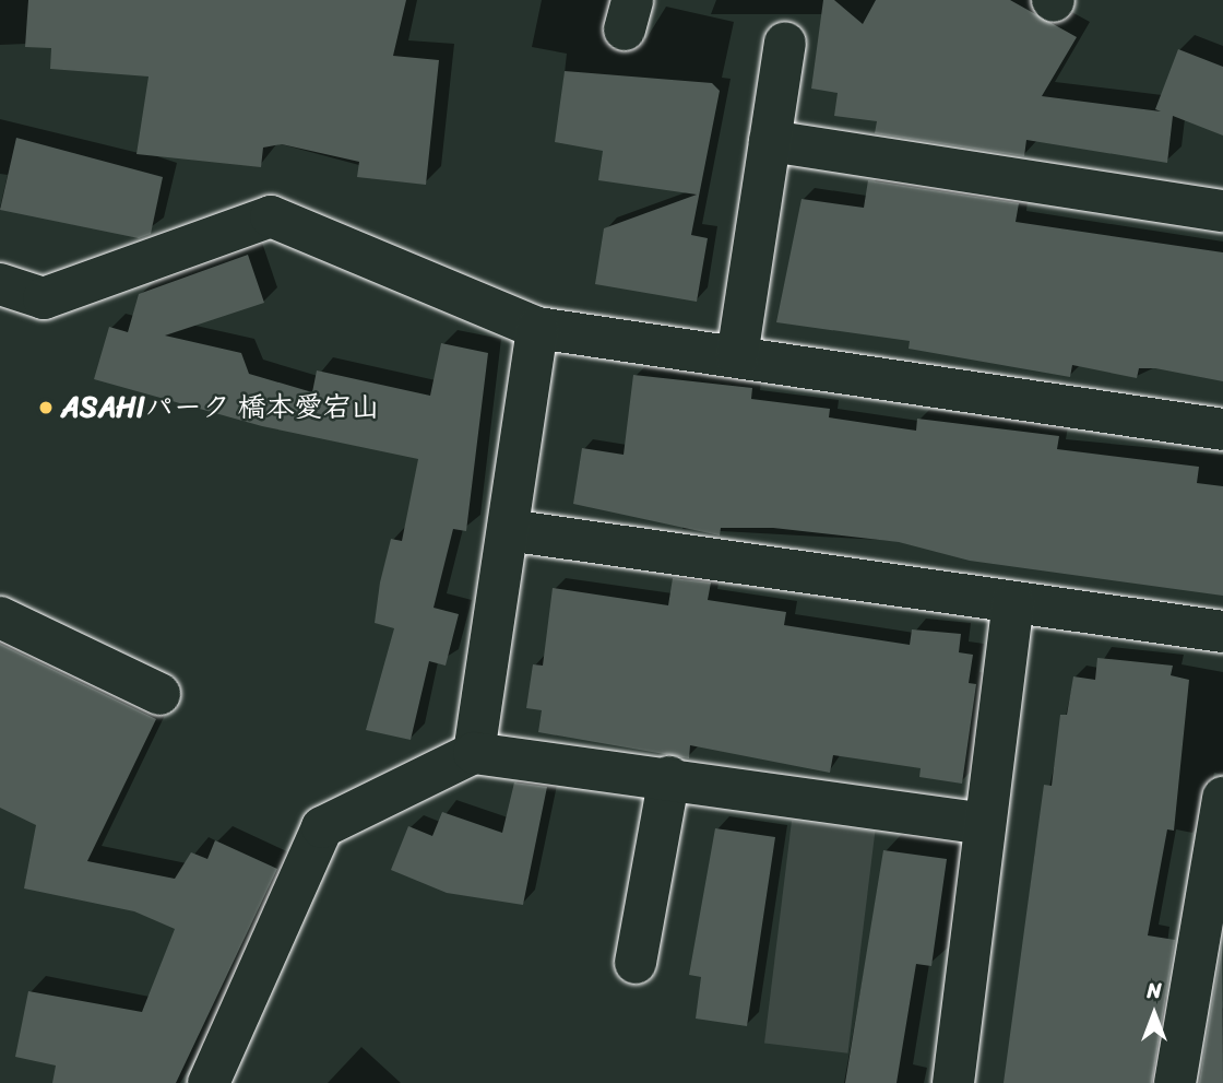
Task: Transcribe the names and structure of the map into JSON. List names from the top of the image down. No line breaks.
{"places":["ASAHIパーク 橋本愛宕山"],"north":"top"}
